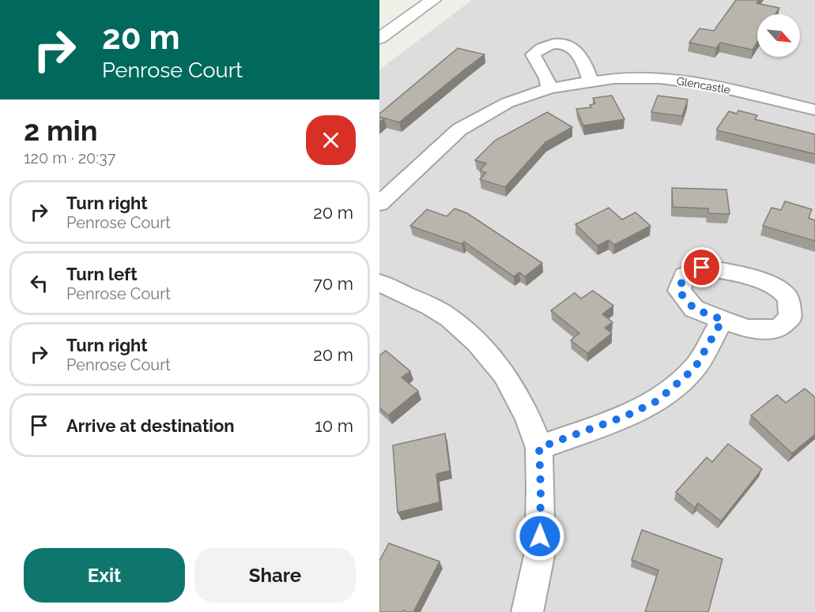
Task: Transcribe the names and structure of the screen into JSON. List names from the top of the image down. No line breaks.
{"streets":{"street":["Glencastle"]},"north":"bottom right","page":{"turn":["20 m","Penrose Court"],"heading":["2 min","120 m · 20:37"],"list":[{"name":"Turn right","note":"Penrose Court","value":"20 m"},{"name":"Turn left","note":"Penrose Court","value":"70 m"},{"name":"Turn right","note":"Penrose Court","value":"20 m"},{"name":"Arrive at destination","value":"10 m"}],"buttons":["Exit","Share"]}}
